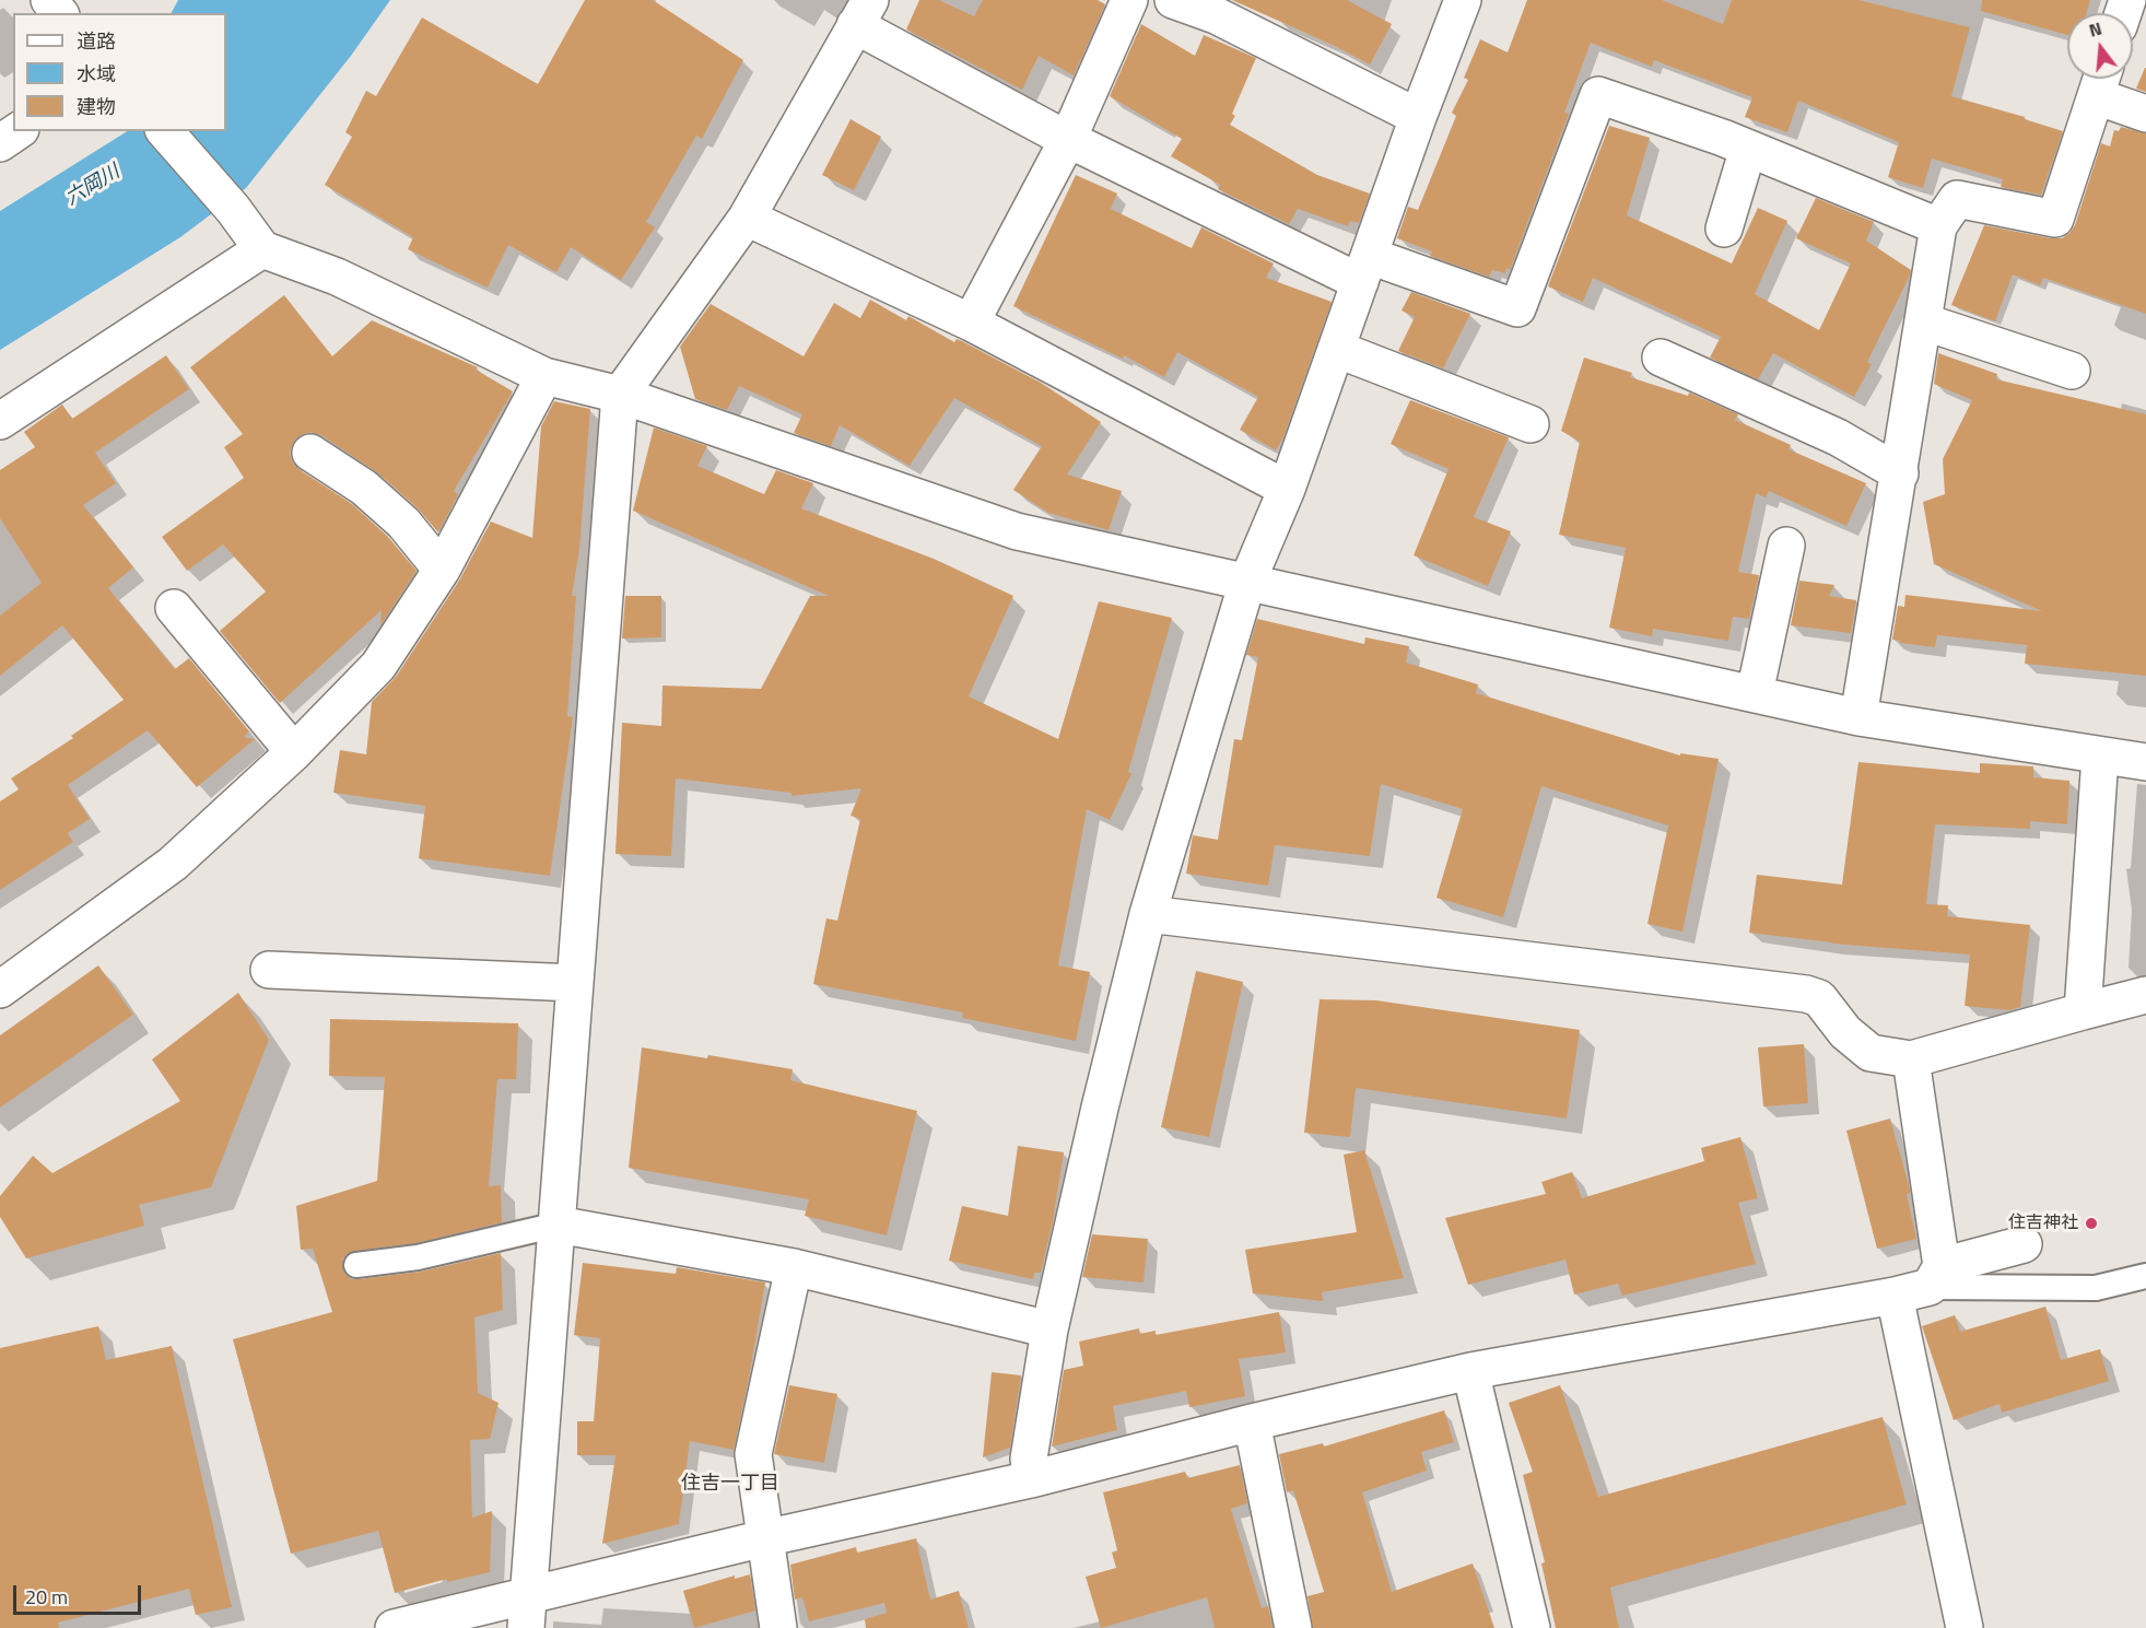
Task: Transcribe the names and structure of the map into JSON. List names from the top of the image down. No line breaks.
{"districts":["住吉一丁目"],"water":["六岡川"],"places":["住吉神社"],"legend":["道路","水域","建物"],"scale_bar":"20 m","north":"top"}
